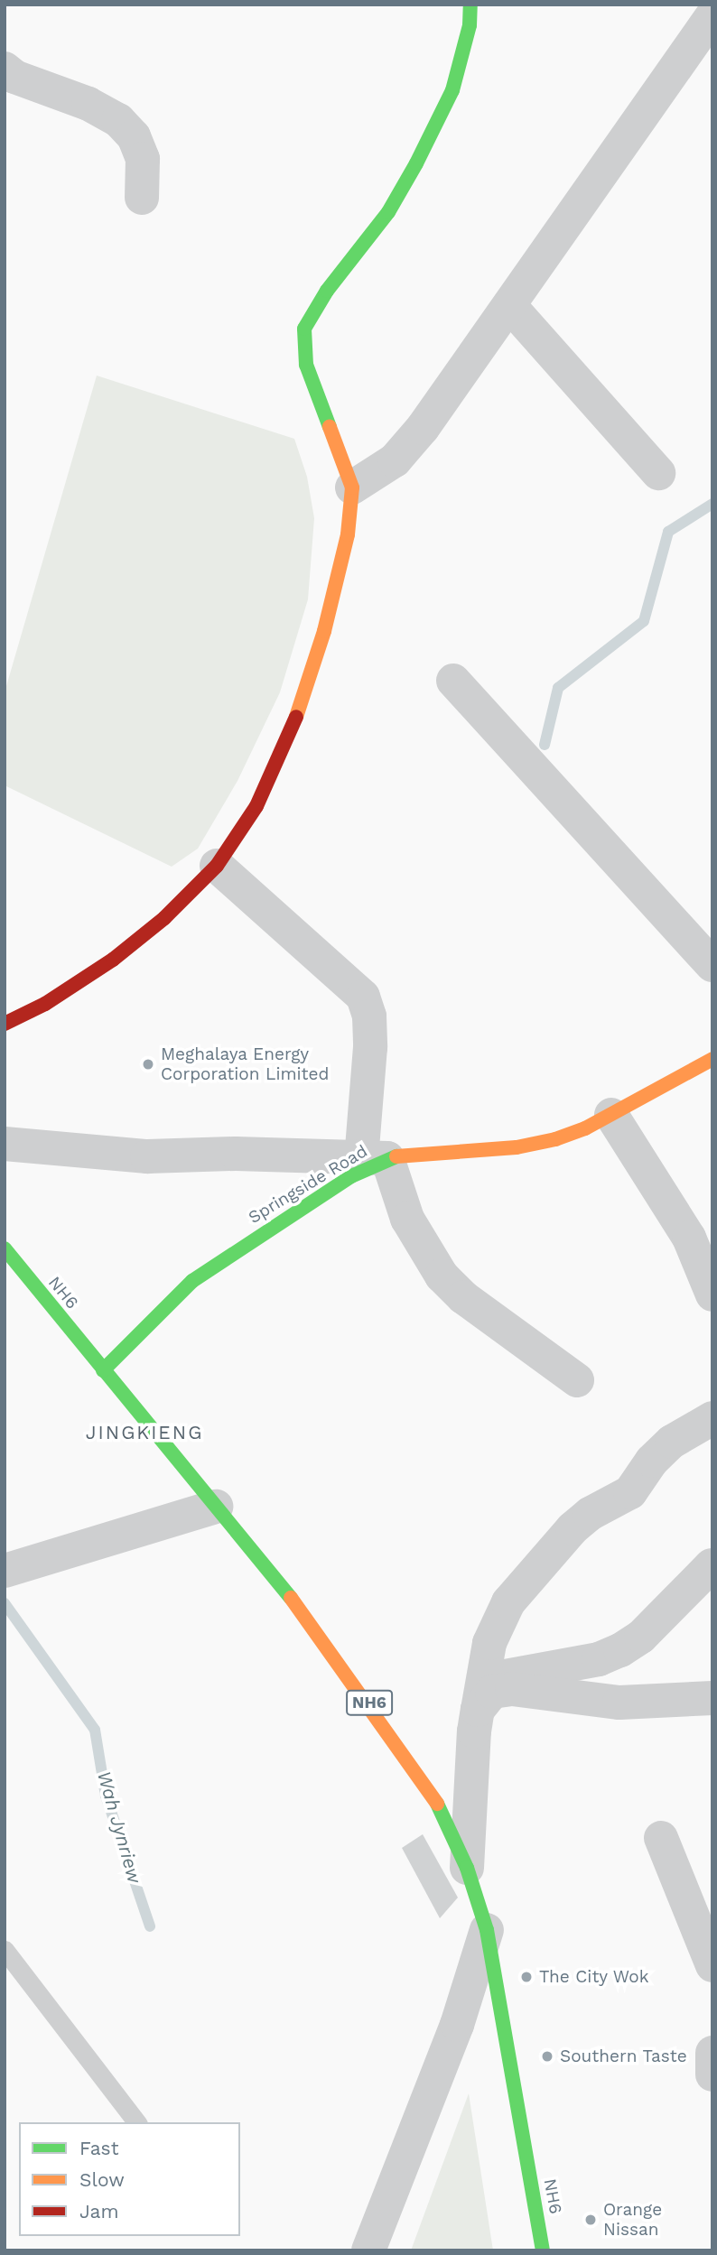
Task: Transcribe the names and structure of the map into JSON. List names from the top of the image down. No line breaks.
{"streets":{"main road":["Springside Road","NH6"]},"crossings":[["Springside Road","NH6"]],"districts":["JINGKIENG"],"water":["Wah Jynriew"],"places":["Meghalaya Energy Corporation Limited","The City Wok","Southern Taste","Orange Nissan"],"legend":["Fast","Slow","Jam"]}
